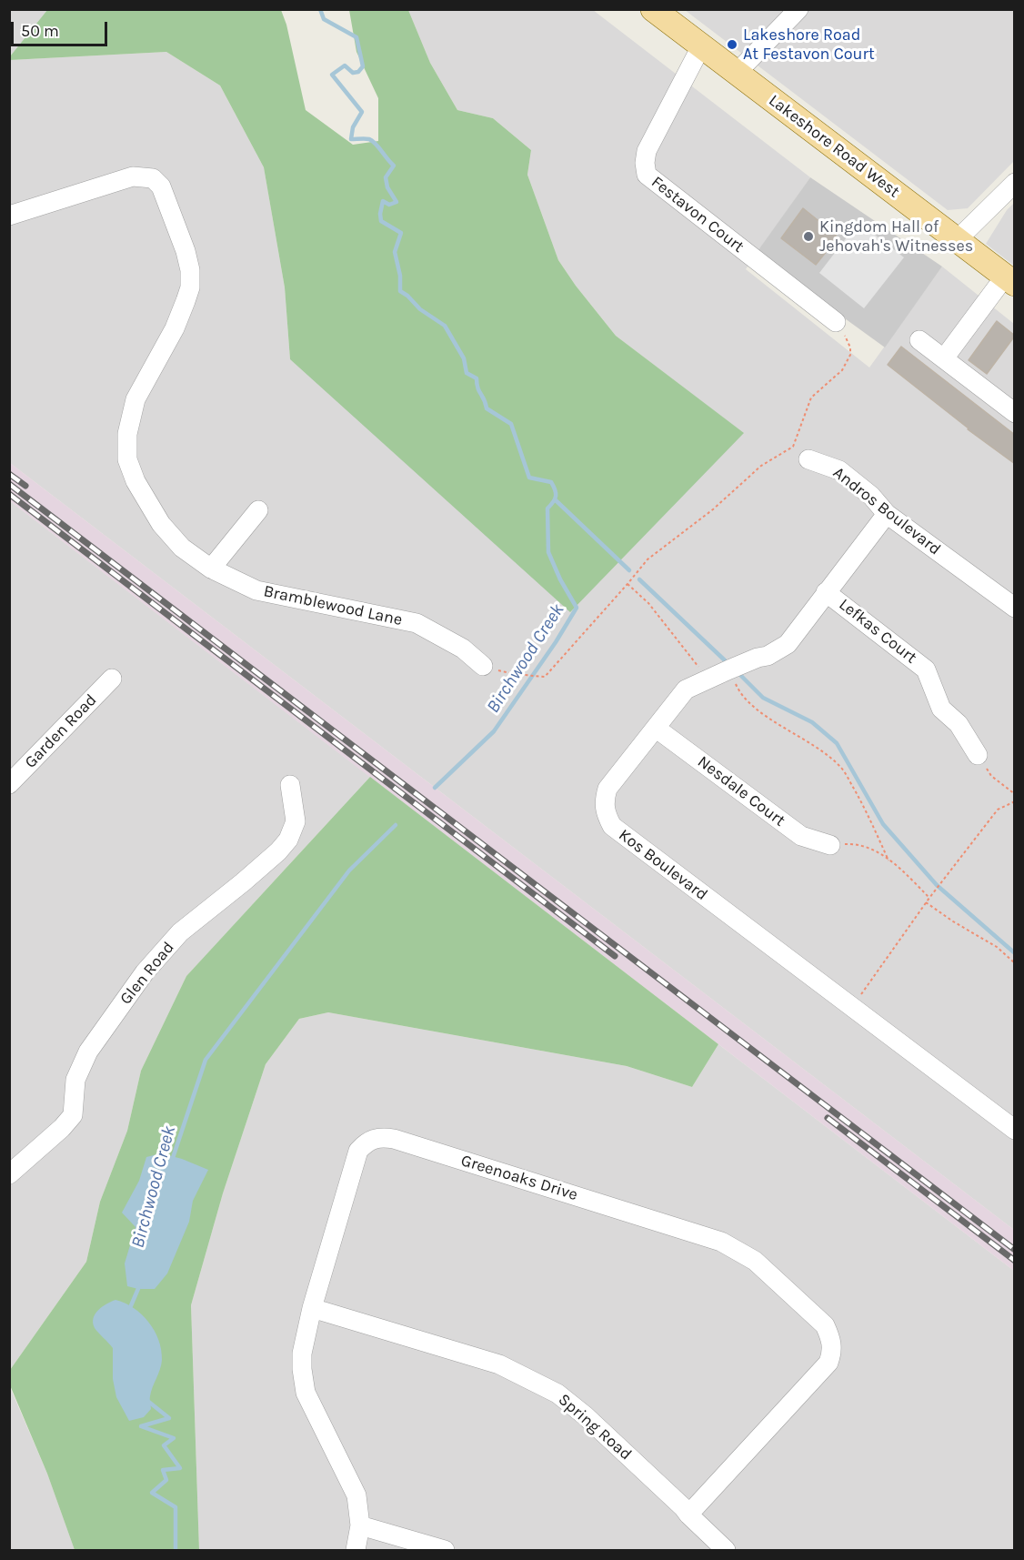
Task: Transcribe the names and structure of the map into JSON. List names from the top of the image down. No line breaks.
{"streets":{"main road":["Lakeshore Road West"],"street":["Festavon Court","Andros Boulevard","Bramblewood Lane","Lefkas Court","Garden Road","Nesdale Court","Kos Boulevard","Glen Road","Greenoaks Drive","Spring Road"]},"crossings":[["Lakeshore Road West","Festavon Court"],["Andros Boulevard","Kos Boulevard"],["Lefkas Court","Kos Boulevard"],["Nesdale Court","Kos Boulevard"],["Greenoaks Drive","Spring Road"]],"water":["Birchwood Creek"],"places":["Lakeshore Road At Festavon Court","Kingdom Hall of Jehovah's Witnesses"],"scale_bar":"50 m"}
